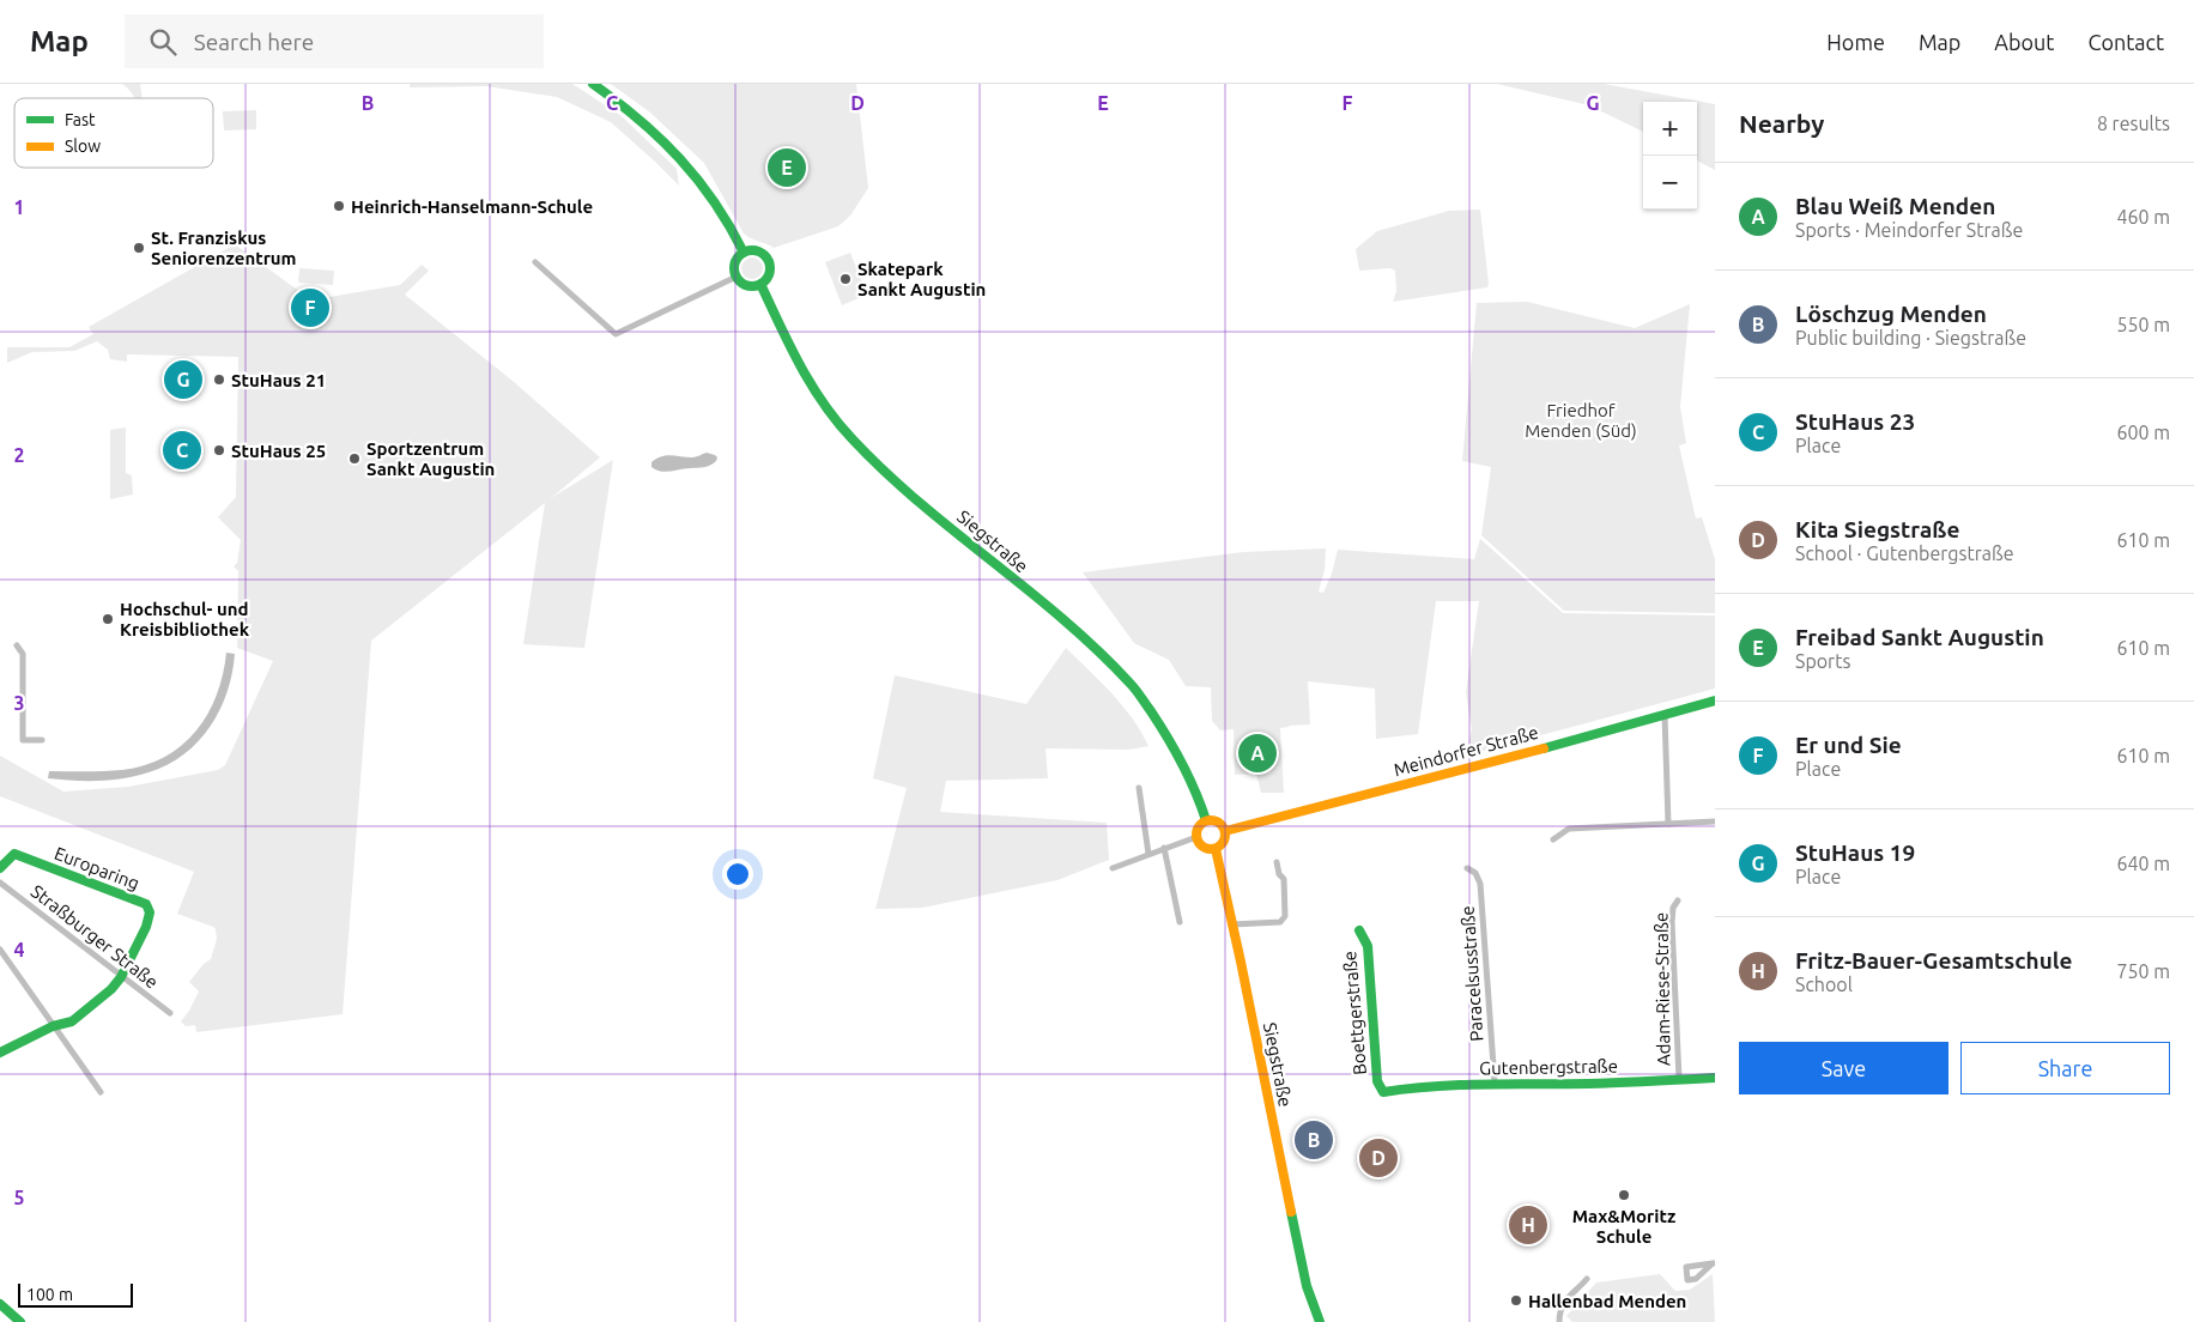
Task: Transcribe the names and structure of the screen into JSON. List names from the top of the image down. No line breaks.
{"streets":{"main road":["Siegstraße","Meindorfer Straße","Europaring","Boettgerstraße","Gutenbergstraße"],"street":["Straßburger Straße","Paracelsusstraße","Adam-Riese-Straße"]},"crossings":[["Siegstraße","Meindorfer Straße"],["Europaring","Straßburger Straße"],["Paracelsusstraße","Gutenbergstraße"],["Adam-Riese-Straße","Gutenbergstraße"],["Boettgerstraße","Gutenbergstraße"]],"parks":["Friedhof Menden (Süd)"],"places":["Heinrich-Hanselmann-Schule","St. Franziskus Seniorenzentrum","Skatepark Sankt Augustin","StuHaus 21","StuHaus 25","Sportzentrum Sankt Augustin","Hochschul- und Kreisbibliothek","Max&Moritz Schule","Hallenbad Menden"],"legend":["Fast","Slow"],"scale_bar":"100 m","page":{"header":"Map","search":"Search here","nav":["Home","Map","About","Contact"],"heading":["Nearby","8 results"],"map_buttons":["+","−"],"pins":["E","F","G","C","A","B","D","H"],"list":[{"mark":"A","name":"Blau Weiß Menden","note":"Sports · Meindorfer Straße","value":"460 m"},{"mark":"B","name":"Löschzug Menden","note":"Public building · Siegstraße","value":"550 m"},{"mark":"C","name":"StuHaus 23","note":"Place","value":"600 m"},{"mark":"D","name":"Kita Siegstraße","note":"School · Gutenbergstraße","value":"610 m"},{"mark":"E","name":"Freibad Sankt Augustin","note":"Sports","value":"610 m"},{"mark":"F","name":"Er und Sie","note":"Place","value":"610 m"},{"mark":"G","name":"StuHaus 19","note":"Place","value":"640 m"},{"mark":"H","name":"Fritz-Bauer-Gesamtschule","note":"School","value":"750 m"}],"buttons":["Save","Share"],"scale":"100 m"},"grid":{"columns":["B","C","D","E","F","G"],"rows":["1","2","3","4","5"]}}
